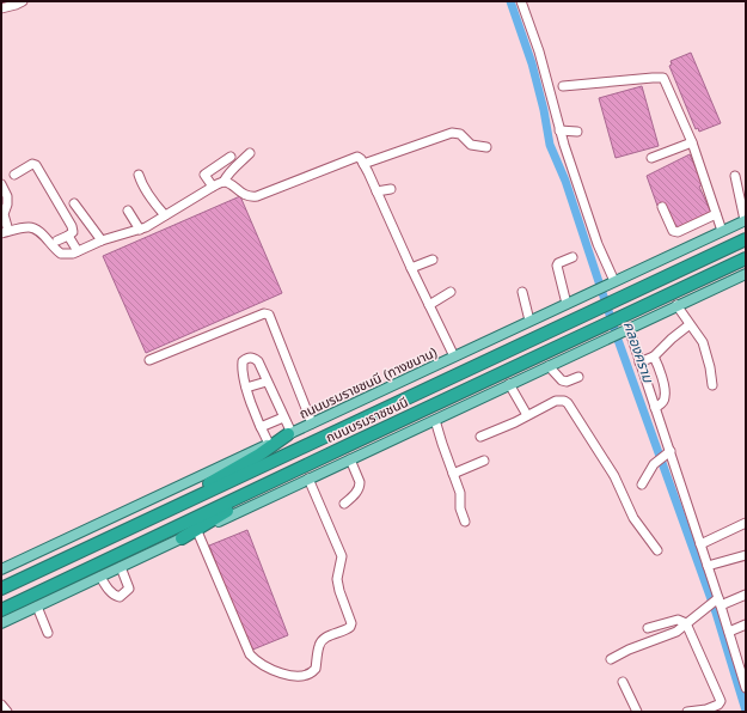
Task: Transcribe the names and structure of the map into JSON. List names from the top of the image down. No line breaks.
{"streets":{"highway":["ถนนบรมราชชนนี"],"main road":["ถนนบรมราชชนนี (ทางขนาน)"]},"water":["คลองคราม"]}
